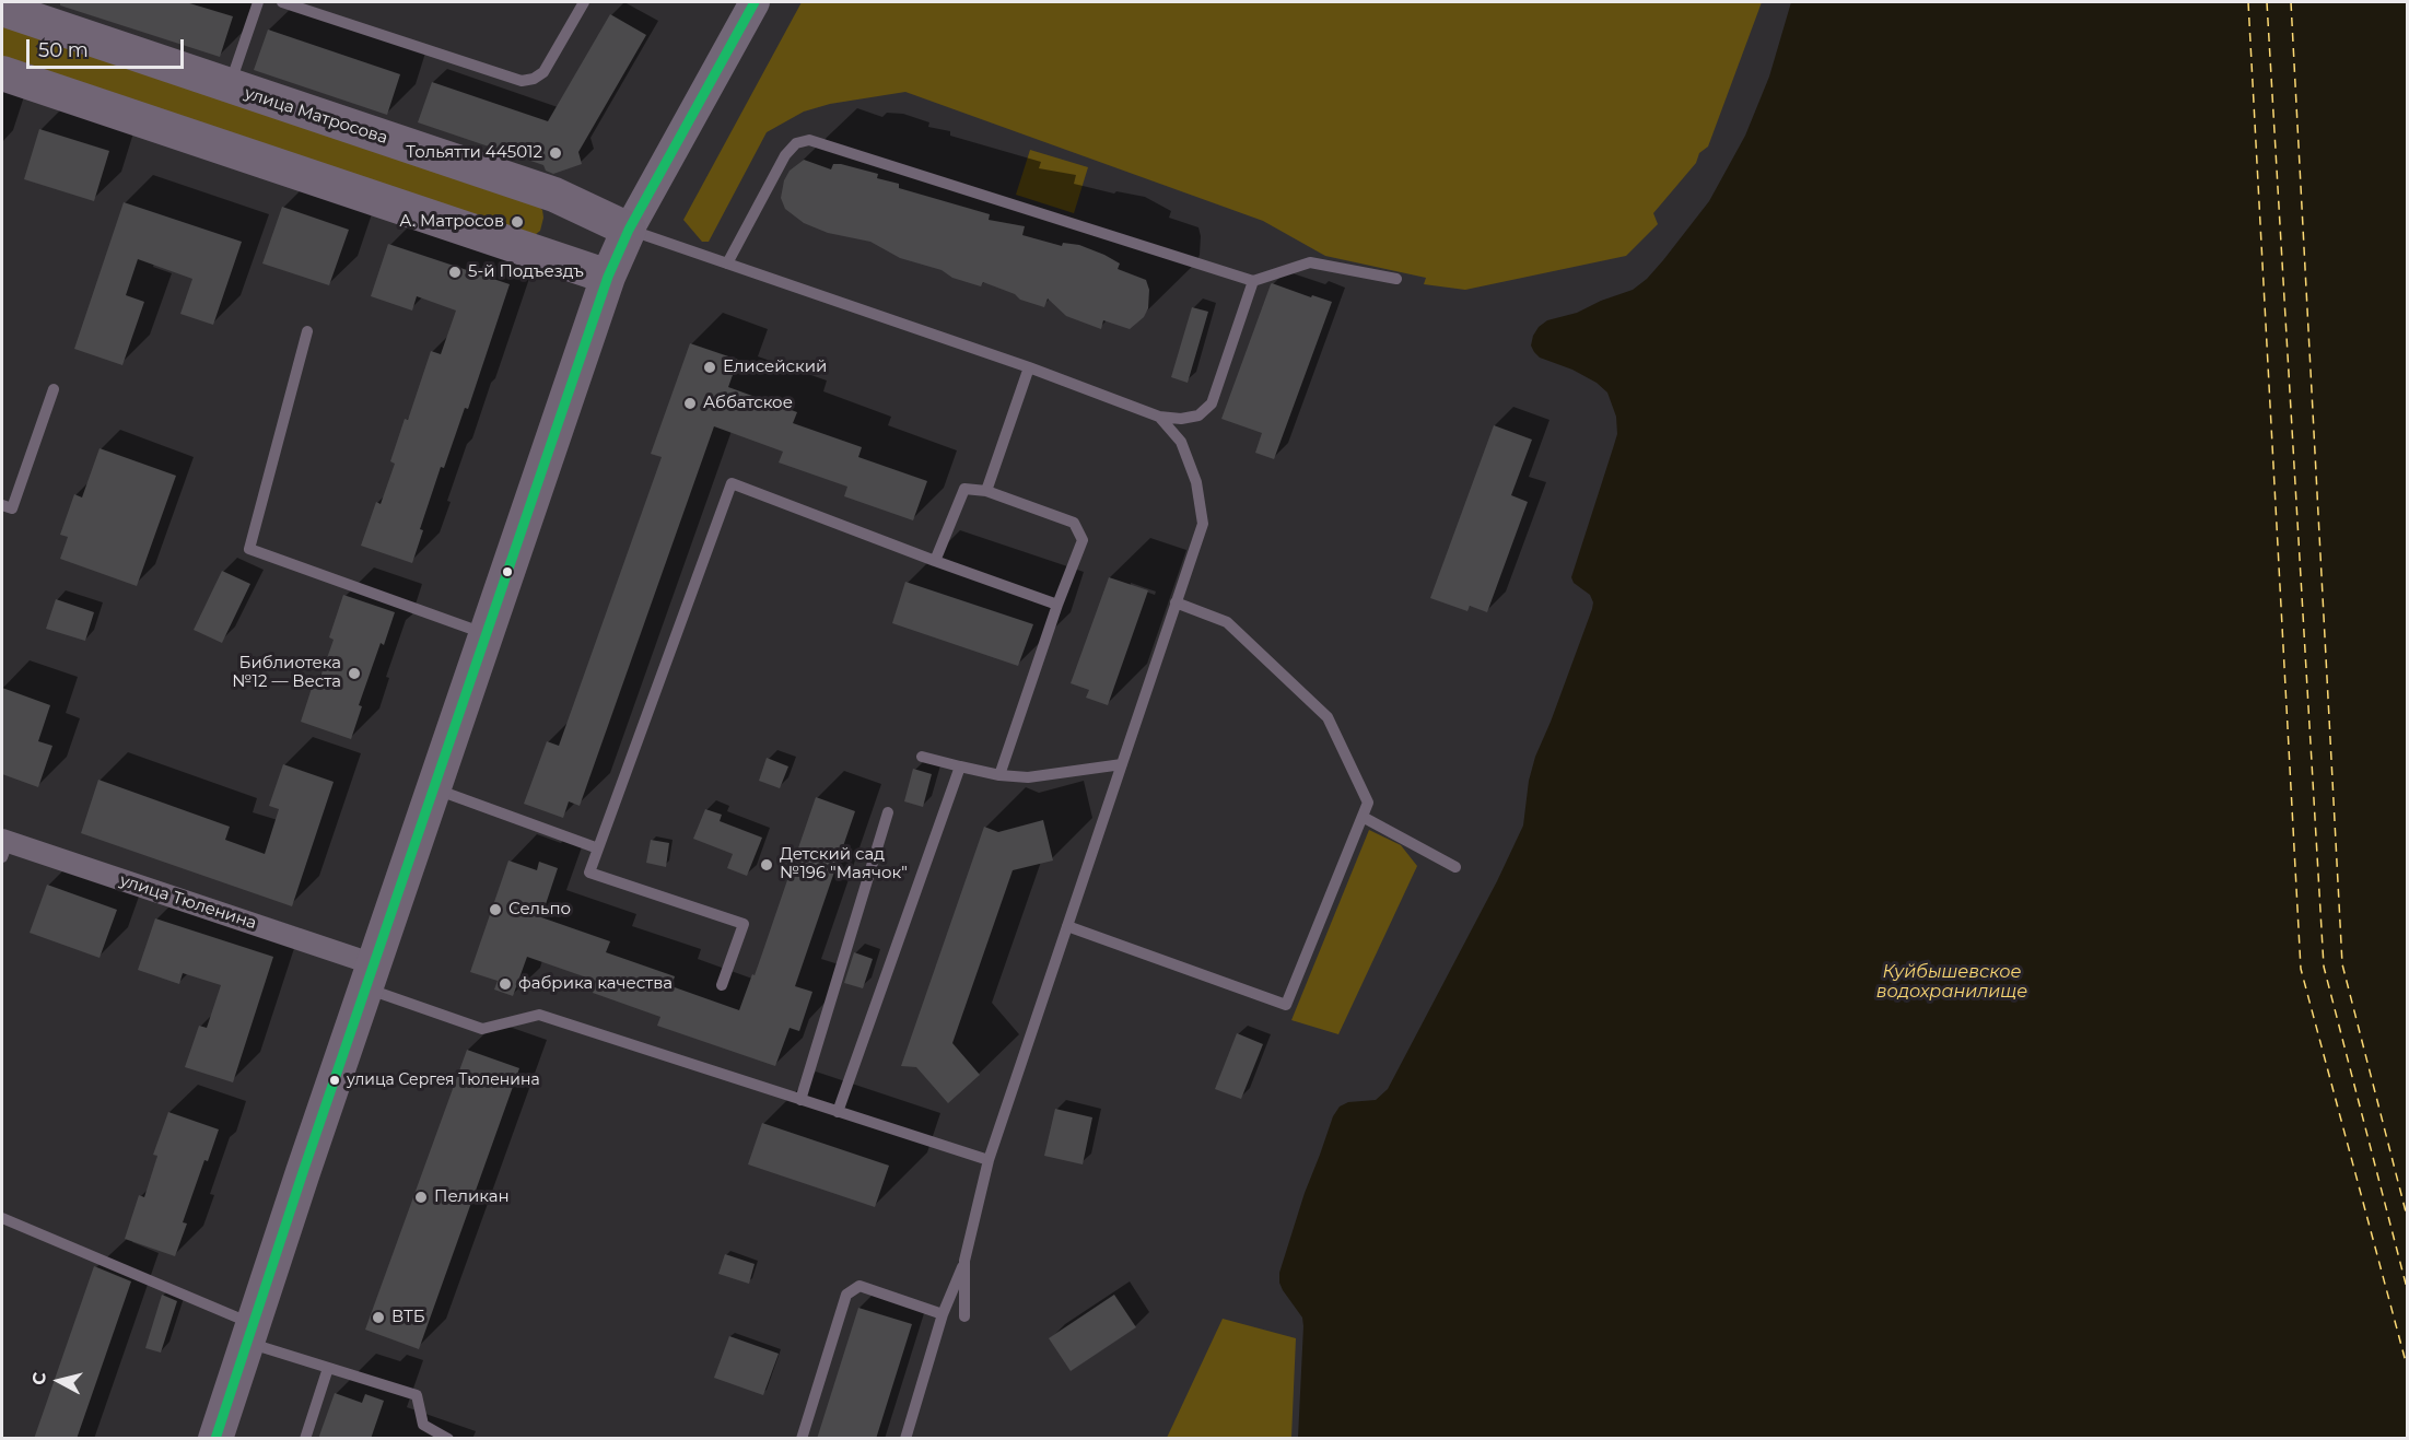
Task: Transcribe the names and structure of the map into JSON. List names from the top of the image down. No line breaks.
{"streets":{"main road":["улица Матросова"],"street":["улица Тюленина"]},"water":["Куйбышевское водохранилище"],"places":["Тольятти 445012","А. Матросов","5-й Подъездъ","Елисейский","Аббатское","Библиотека №12 — Веста","Детский сад №196 \"Маячок\"","Сельпо","фабрика качества","улица Сергея Тюленина","Пеликан","ВТБ"],"scale_bar":"50 m","north":"left"}
